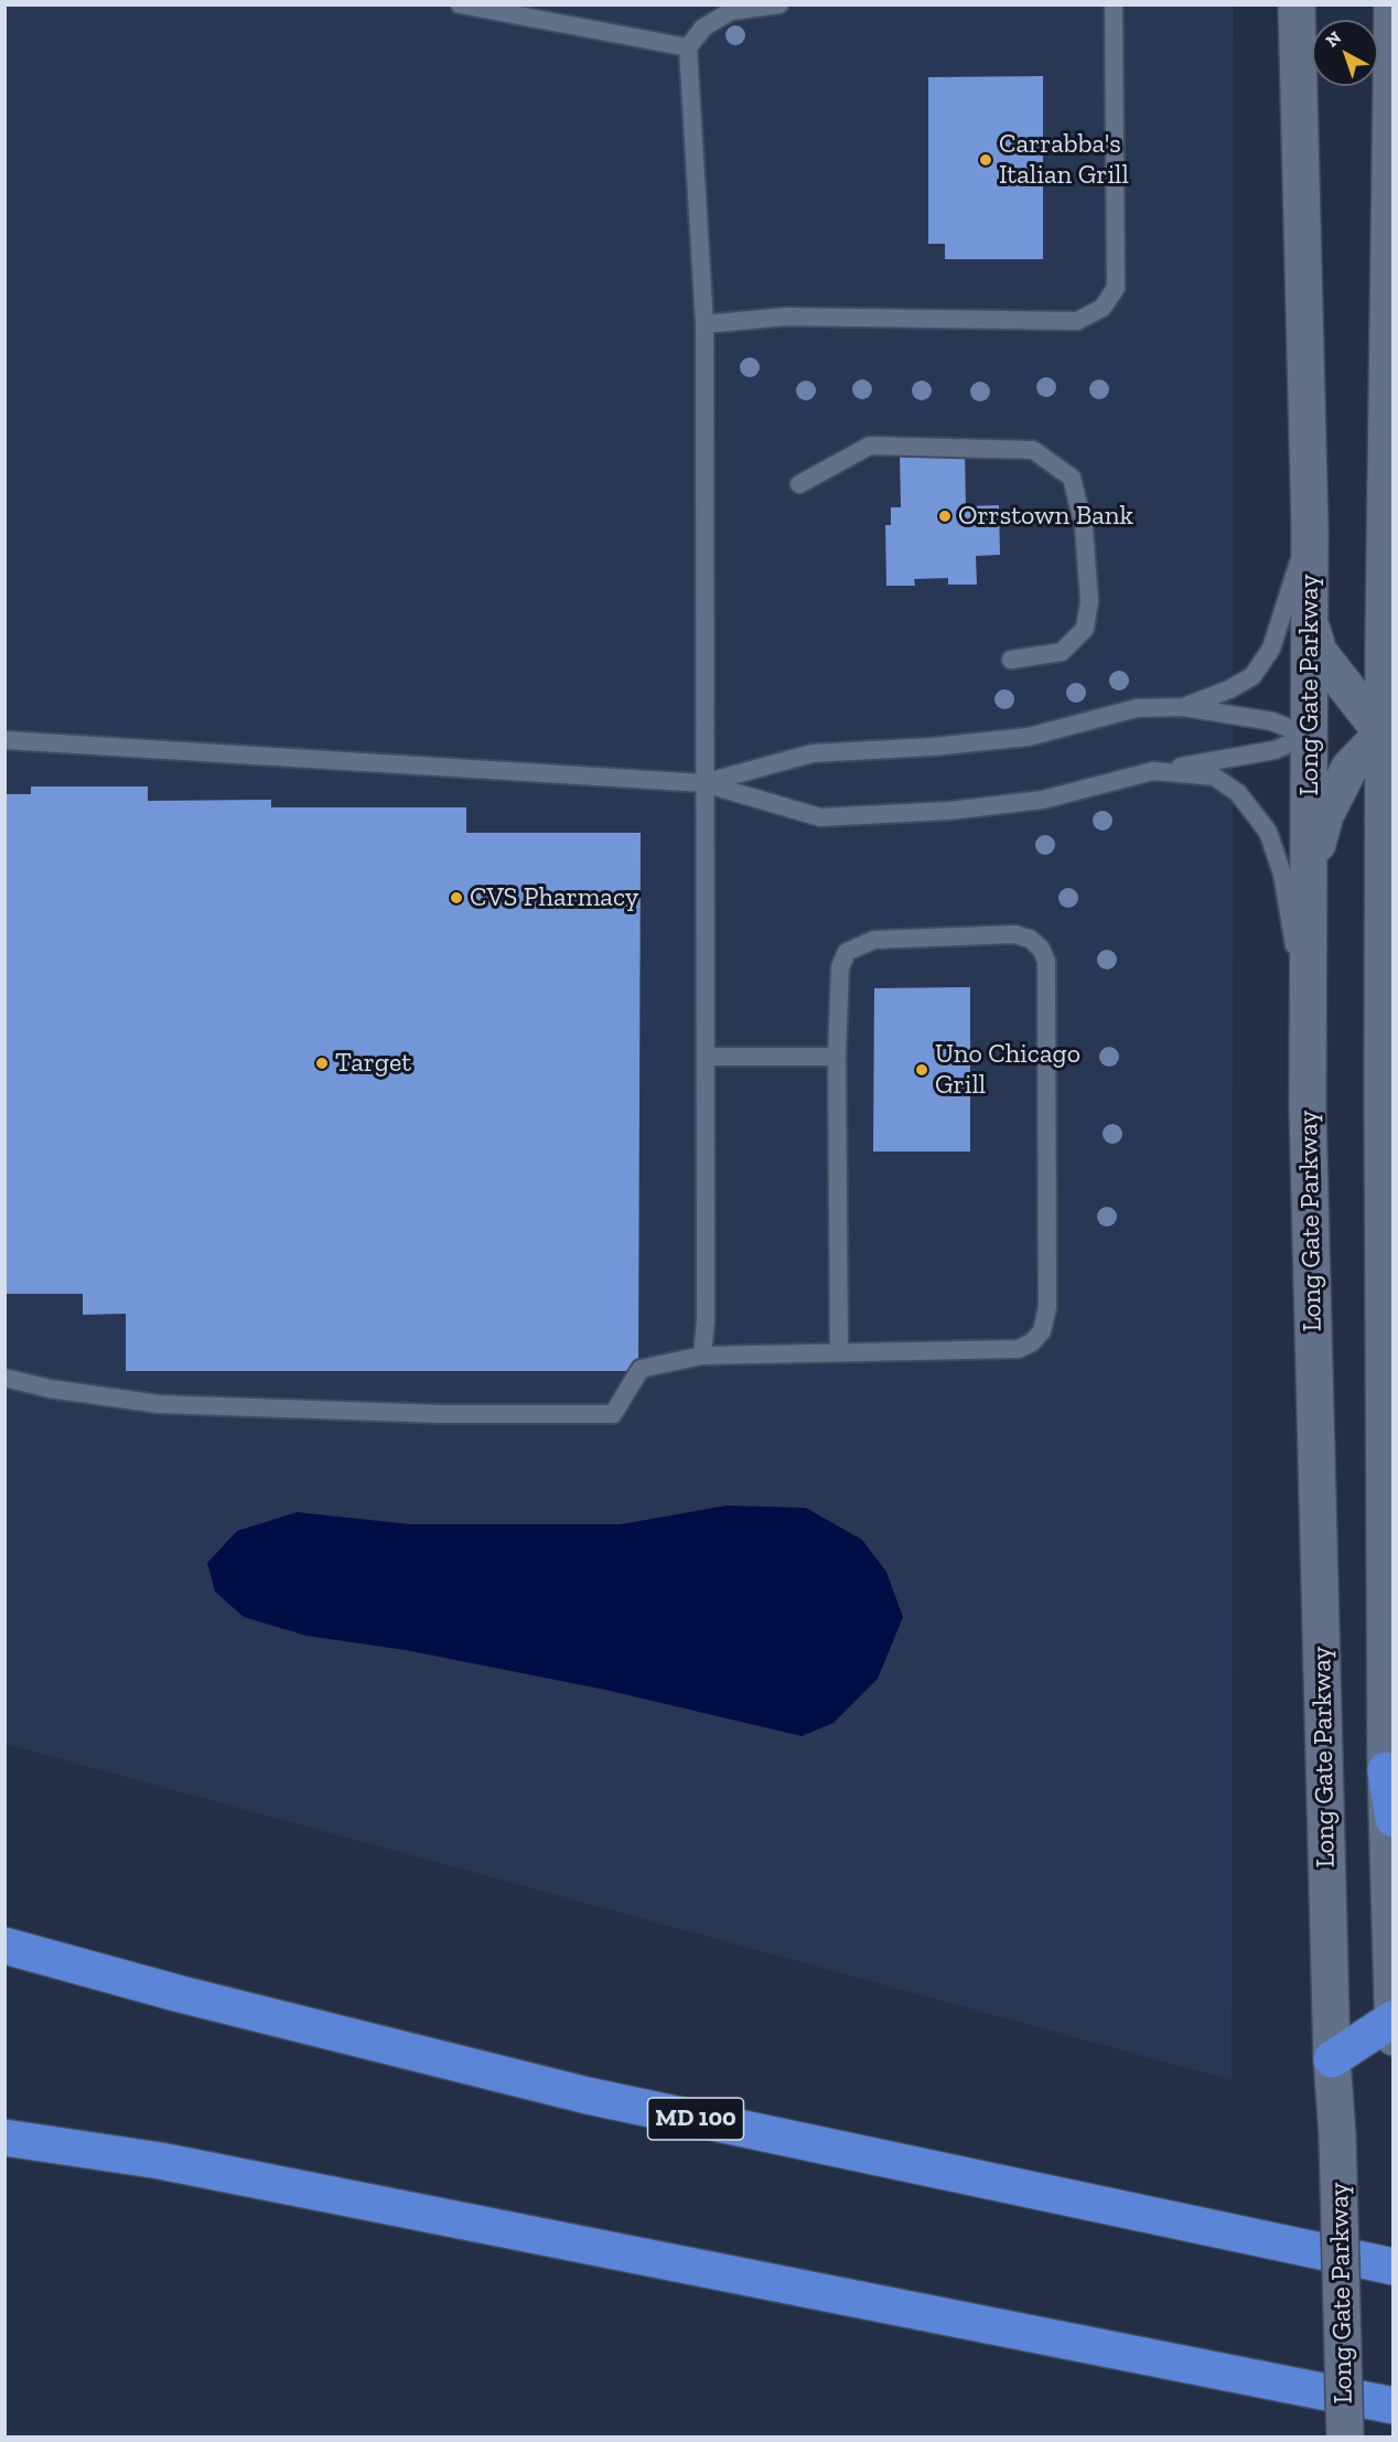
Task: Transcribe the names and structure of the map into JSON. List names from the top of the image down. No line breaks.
{"streets":{"highway":["MD 100"],"street":["Long Gate Parkway"]},"places":["Carrabba's Italian Grill","Orrstown Bank","CVS Pharmacy","Target","Uno Chicago Grill"],"north":"top left"}
